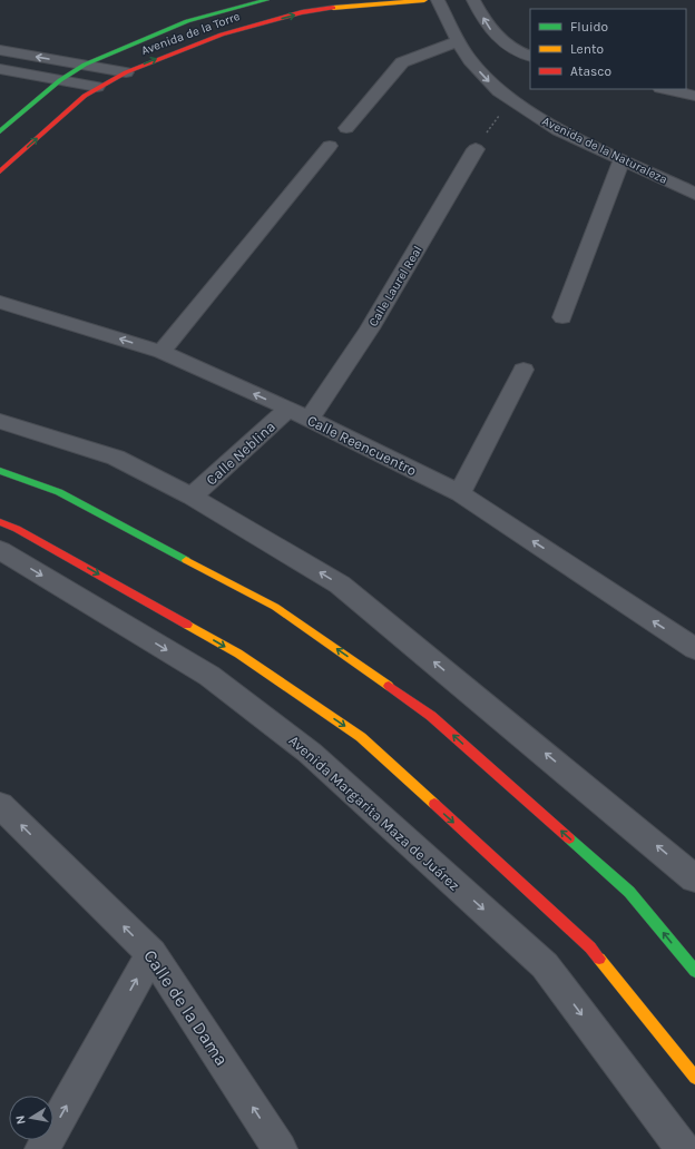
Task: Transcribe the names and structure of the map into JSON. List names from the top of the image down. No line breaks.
{"streets":{"street":["Avenida de la Torre","Avenida de la Naturaleza","Calle Laurel Real","Calle Reencuentro","Calle Neblina","Avenida Margarita Maza de Juárez","Calle de la Dama"]},"crossings":[["Calle Laurel Real","Calle Reencuentro"],["Calle Reencuentro","Calle Neblina"]],"one_way":["Calle de la Dama"],"legend":["Fluido","Lento","Atasco"],"north":"left"}
